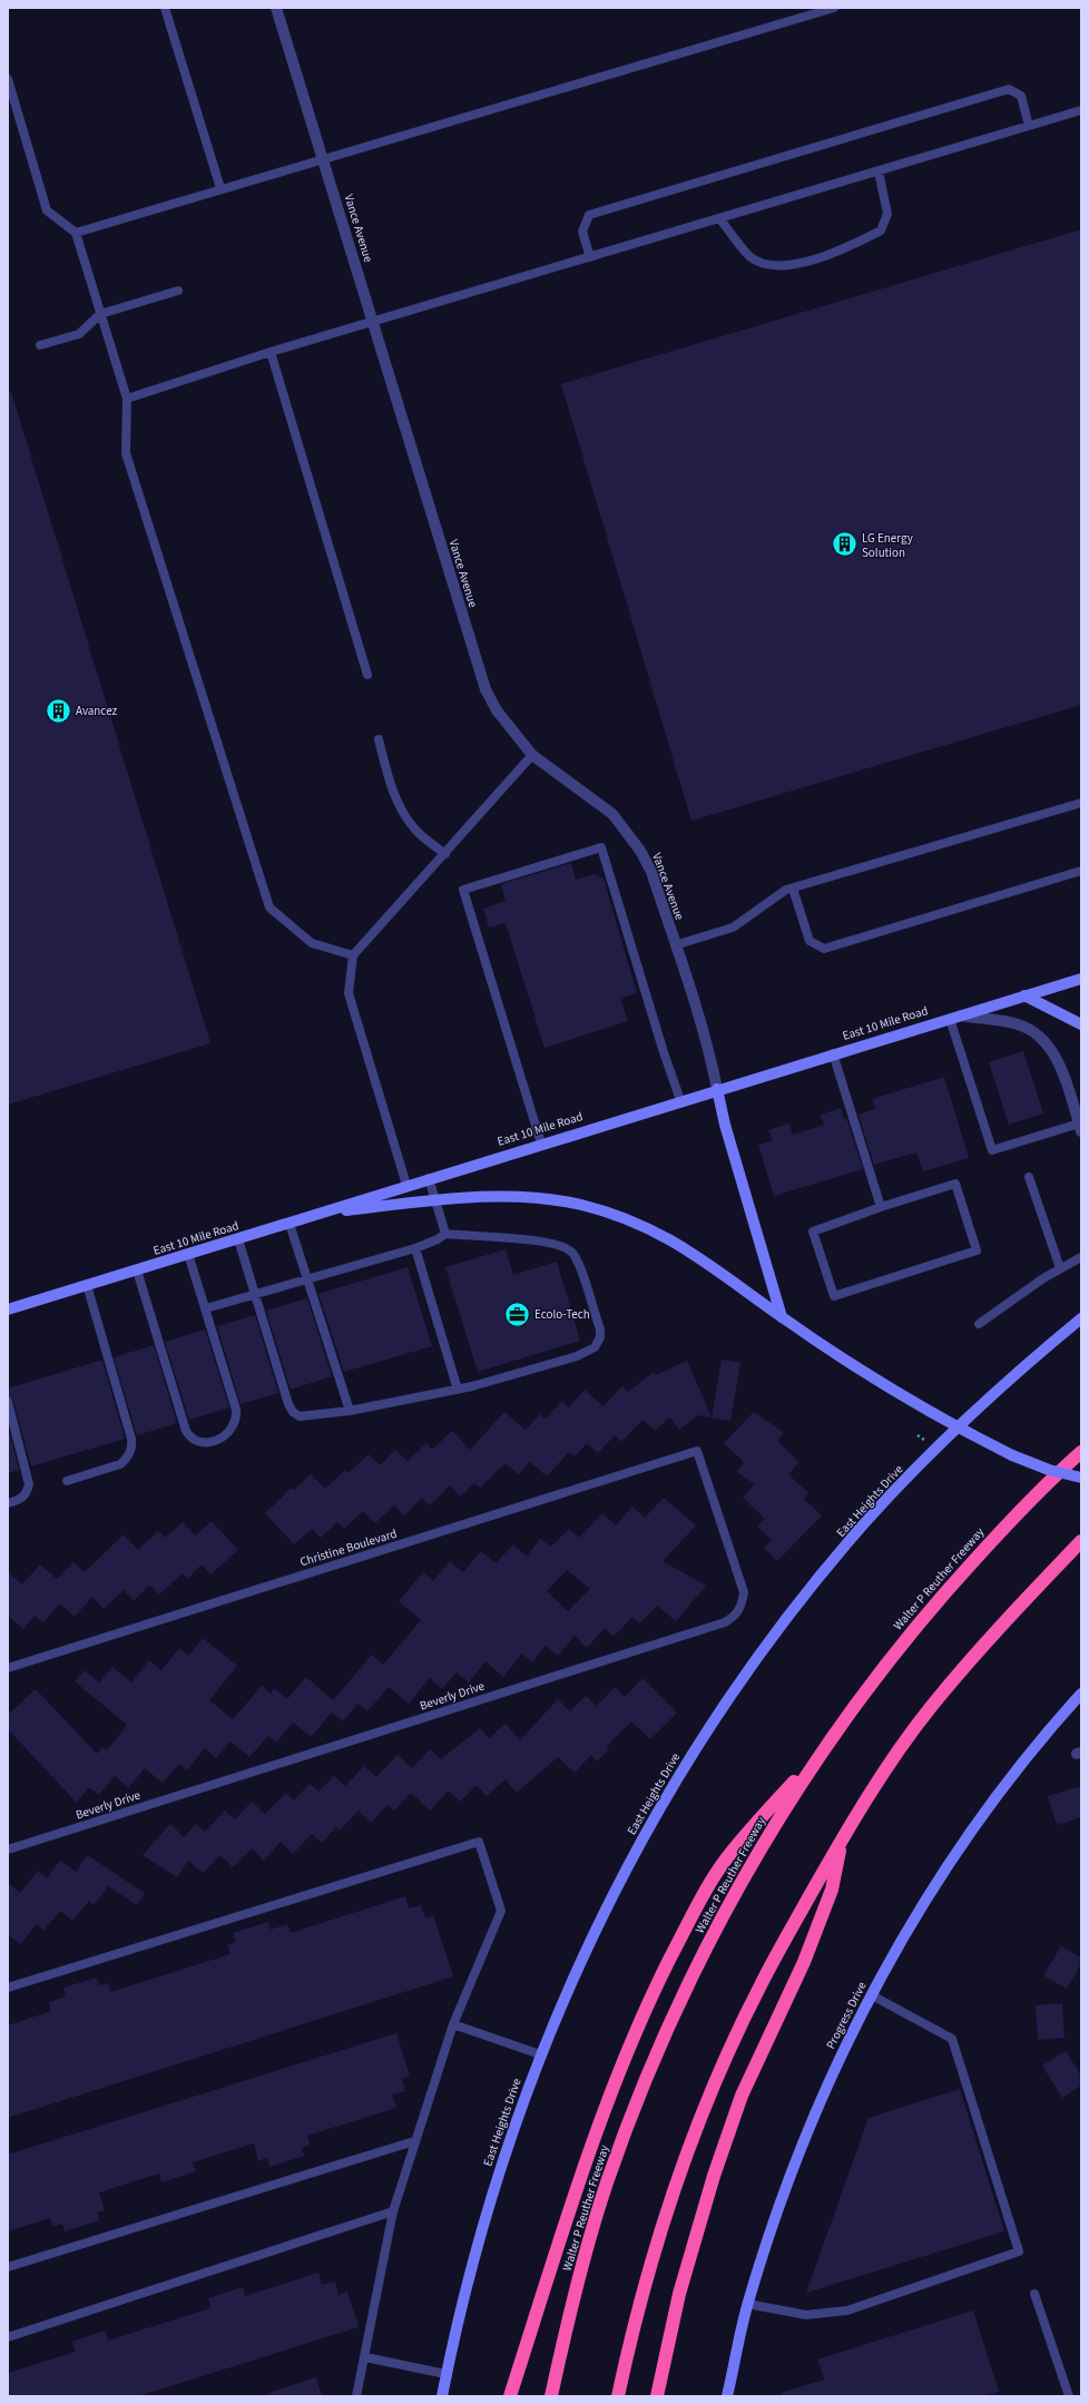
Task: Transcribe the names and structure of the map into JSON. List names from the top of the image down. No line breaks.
{"streets":{"highway":["Walter P Reuther Freeway"],"main road":["East 10 Mile Road","East Heights Drive","Progress Drive"],"street":["Vance Avenue"],"lane":["Christine Boulevard","Beverly Drive"]},"crossings":[["Vance Avenue","East 10 Mile Road"],["Christine Boulevard","Beverly Drive"]],"places":{"building":["LG Energy Solution","Avancez"],"office":["Ecolo-Tech"]}}
